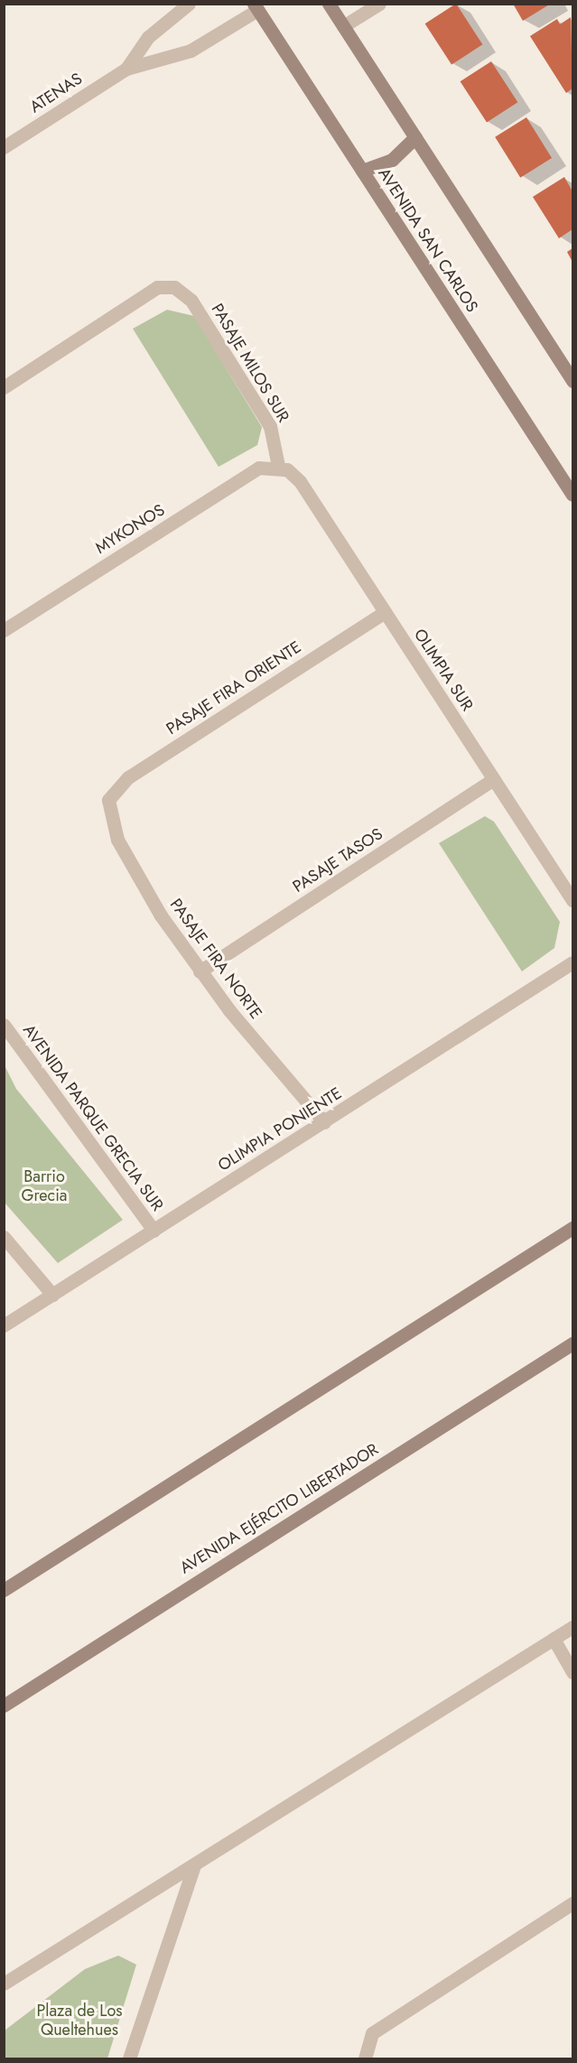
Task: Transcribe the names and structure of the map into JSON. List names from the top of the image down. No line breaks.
{"streets":{"main road":["AVENIDA SAN CARLOS","AVENIDA EJÉRCITO LIBERTADOR"],"street":["ATENAS","PASAJE MILOS SUR","MYKONOS","OLIMPIA SUR","PASAJE FIRA ORIENTE","PASAJE TASOS","PASAJE FIRA NORTE","AVENIDA PARQUE GRECIA SUR","OLIMPIA PONIENTE"]},"crossings":[["ATENAS","AVENIDA SAN CARLOS"],["PASAJE MILOS SUR","MYKONOS"],["PASAJE MILOS SUR","OLIMPIA SUR"],["MYKONOS","OLIMPIA SUR"],["OLIMPIA SUR","PASAJE FIRA ORIENTE"],["OLIMPIA SUR","PASAJE TASOS"],["PASAJE FIRA ORIENTE","PASAJE FIRA NORTE"],["PASAJE TASOS","PASAJE FIRA NORTE"],["PASAJE FIRA NORTE","OLIMPIA PONIENTE"],["AVENIDA PARQUE GRECIA SUR","OLIMPIA PONIENTE"]],"parks":["Barrio Grecia","Plaza de Los Queltehues"]}
